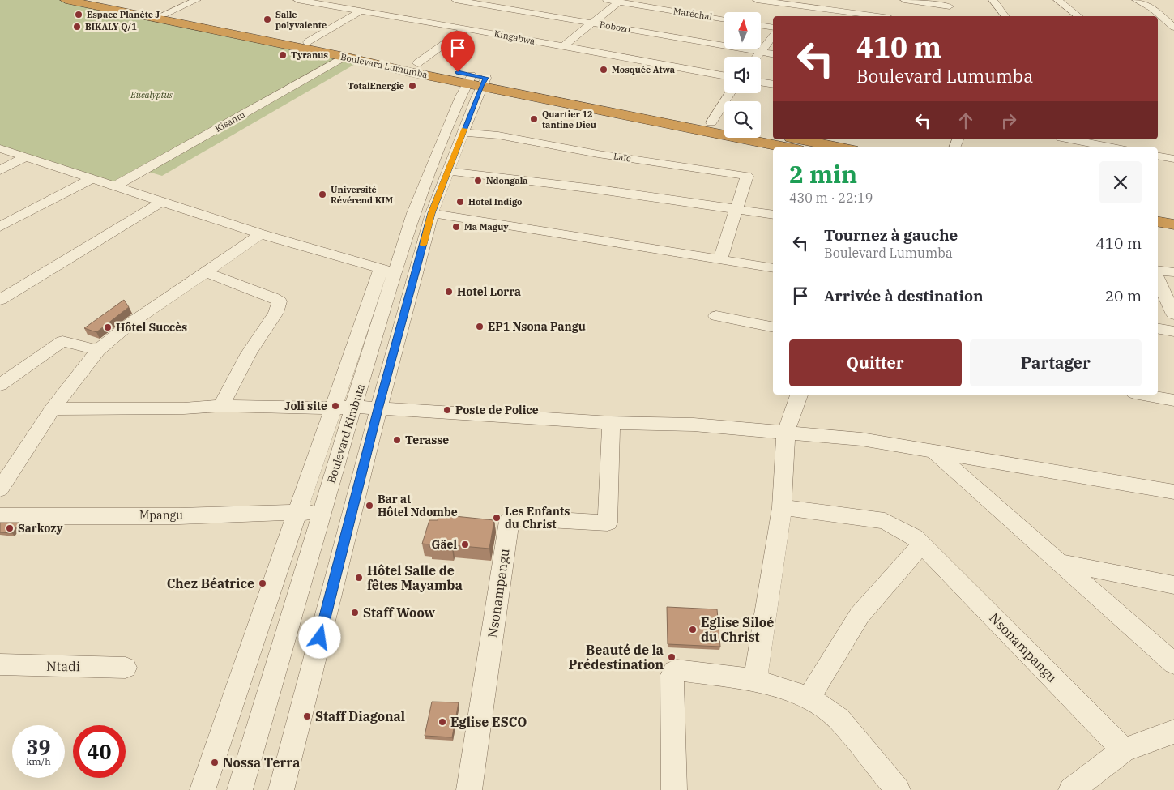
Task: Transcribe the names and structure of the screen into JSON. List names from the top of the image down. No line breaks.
{"streets":{"highway":["Boulevard Lumumba"],"street":["Maréchal","Bobozo","Kingabwa","Kisantu","Laïc","Boulevard Kimbuta","Mpangu","Nsonampangu","Ntadi"]},"crossings":[["Boulevard Lumumba","Kisantu"],["Boulevard Lumumba","Boulevard Kimbuta"],["Laïc","Boulevard Kimbuta"],["Boulevard Kimbuta","Mpangu"]],"parks":["Eucalyptus"],"places":["Espace Planète J","Salle polyvalente","BIKALY Q/1","Tyranus","Mosquée Atwa","TotalEnergie","Quartier 12 tantine Dieu","Ndongala","Université Révérend KIM","Hotel Indigo","Ma Maguy","Hotel Lorra","EP1 Nsona Pangu","Hôtel Succès","Joli site","Poste de Police","Terasse","Bar at Hôtel Ndombe","Les Enfants du Christ","Sarkozy","Gäel","Hôtel Salle de fêtes Mayamba","Chez Béatrice","Staff Woow","Eglise Siloé du Christ","Beauté de la Prédestination","Staff Diagonal","Eglise ESCO","Nossa Terra"],"north":"top","page":{"turn":["410 m","Boulevard Lumumba"],"heading":["2 min","430 m · 22:19"],"list":[{"name":"Tournez à gauche","note":"Boulevard Lumumba","value":"410 m"},{"name":"Arrivée à destination","value":"20 m"}],"buttons":["Quitter","Partager"],"speed":"39 km/h","limit":"40"}}
